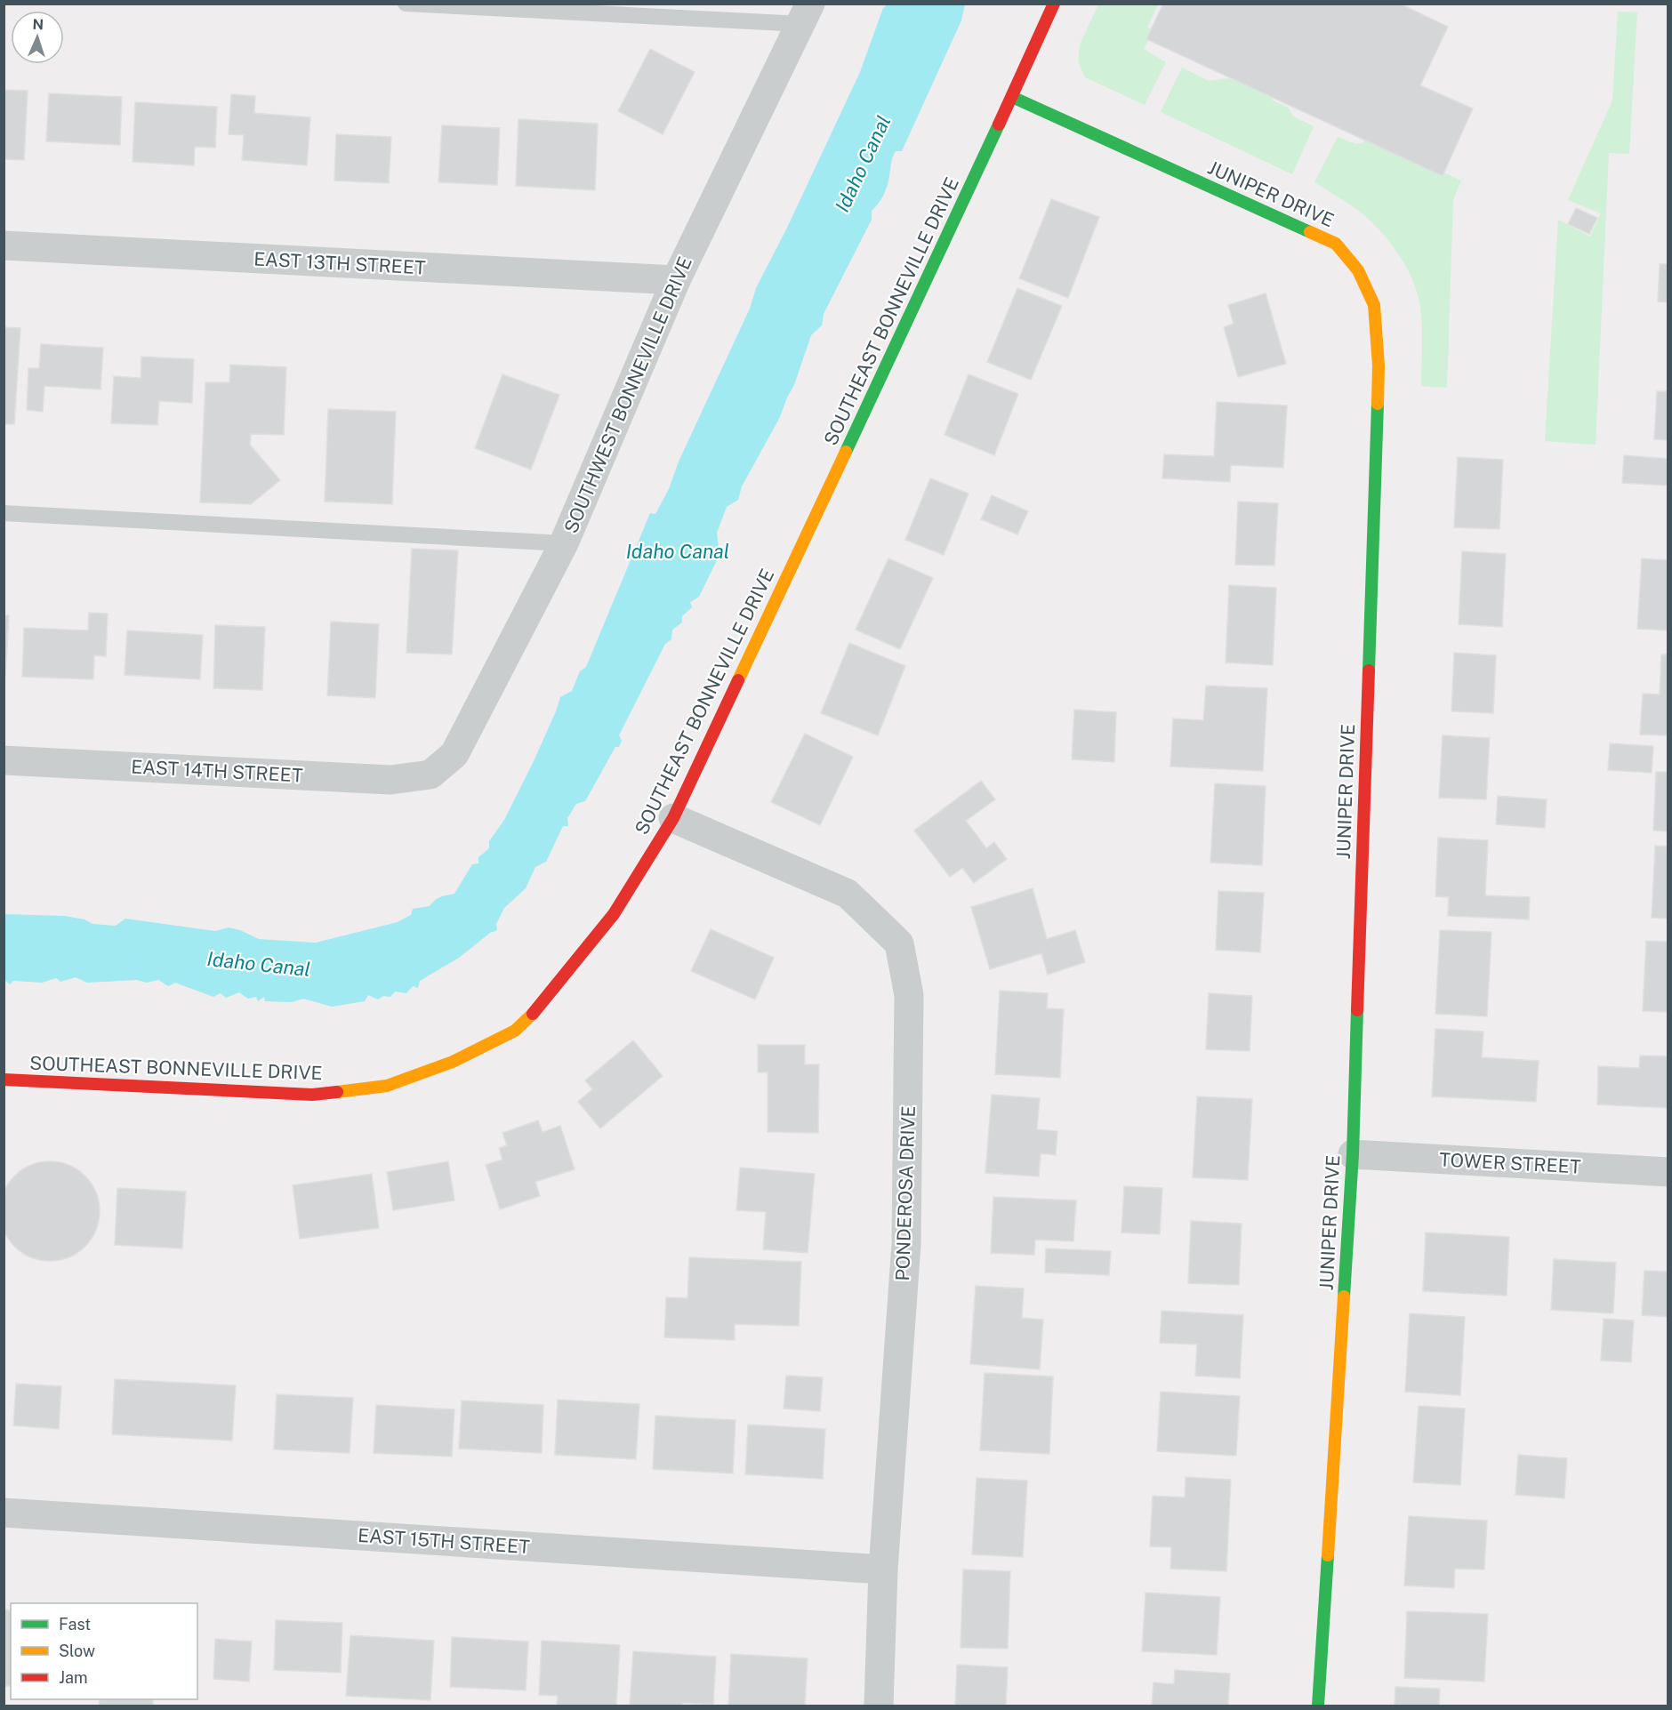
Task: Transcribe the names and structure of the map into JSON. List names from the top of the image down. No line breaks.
{"streets":{"street":["JUNIPER DRIVE","EAST 13TH STREET","SOUTHEAST BONNEVILLE DRIVE","SOUTHWEST BONNEVILLE DRIVE","EAST 14TH STREET","TOWER STREET","PONDEROSA DRIVE","EAST 15TH STREET"]},"crossings":[["JUNIPER DRIVE","SOUTHEAST BONNEVILLE DRIVE"],["JUNIPER DRIVE","TOWER STREET"],["EAST 13TH STREET","SOUTHWEST BONNEVILLE DRIVE"],["SOUTHEAST BONNEVILLE DRIVE","PONDEROSA DRIVE"],["SOUTHWEST BONNEVILLE DRIVE","EAST 14TH STREET"],["PONDEROSA DRIVE","EAST 15TH STREET"]],"water":["Idaho Canal"],"legend":["Fast","Slow","Jam"],"north":"top"}
